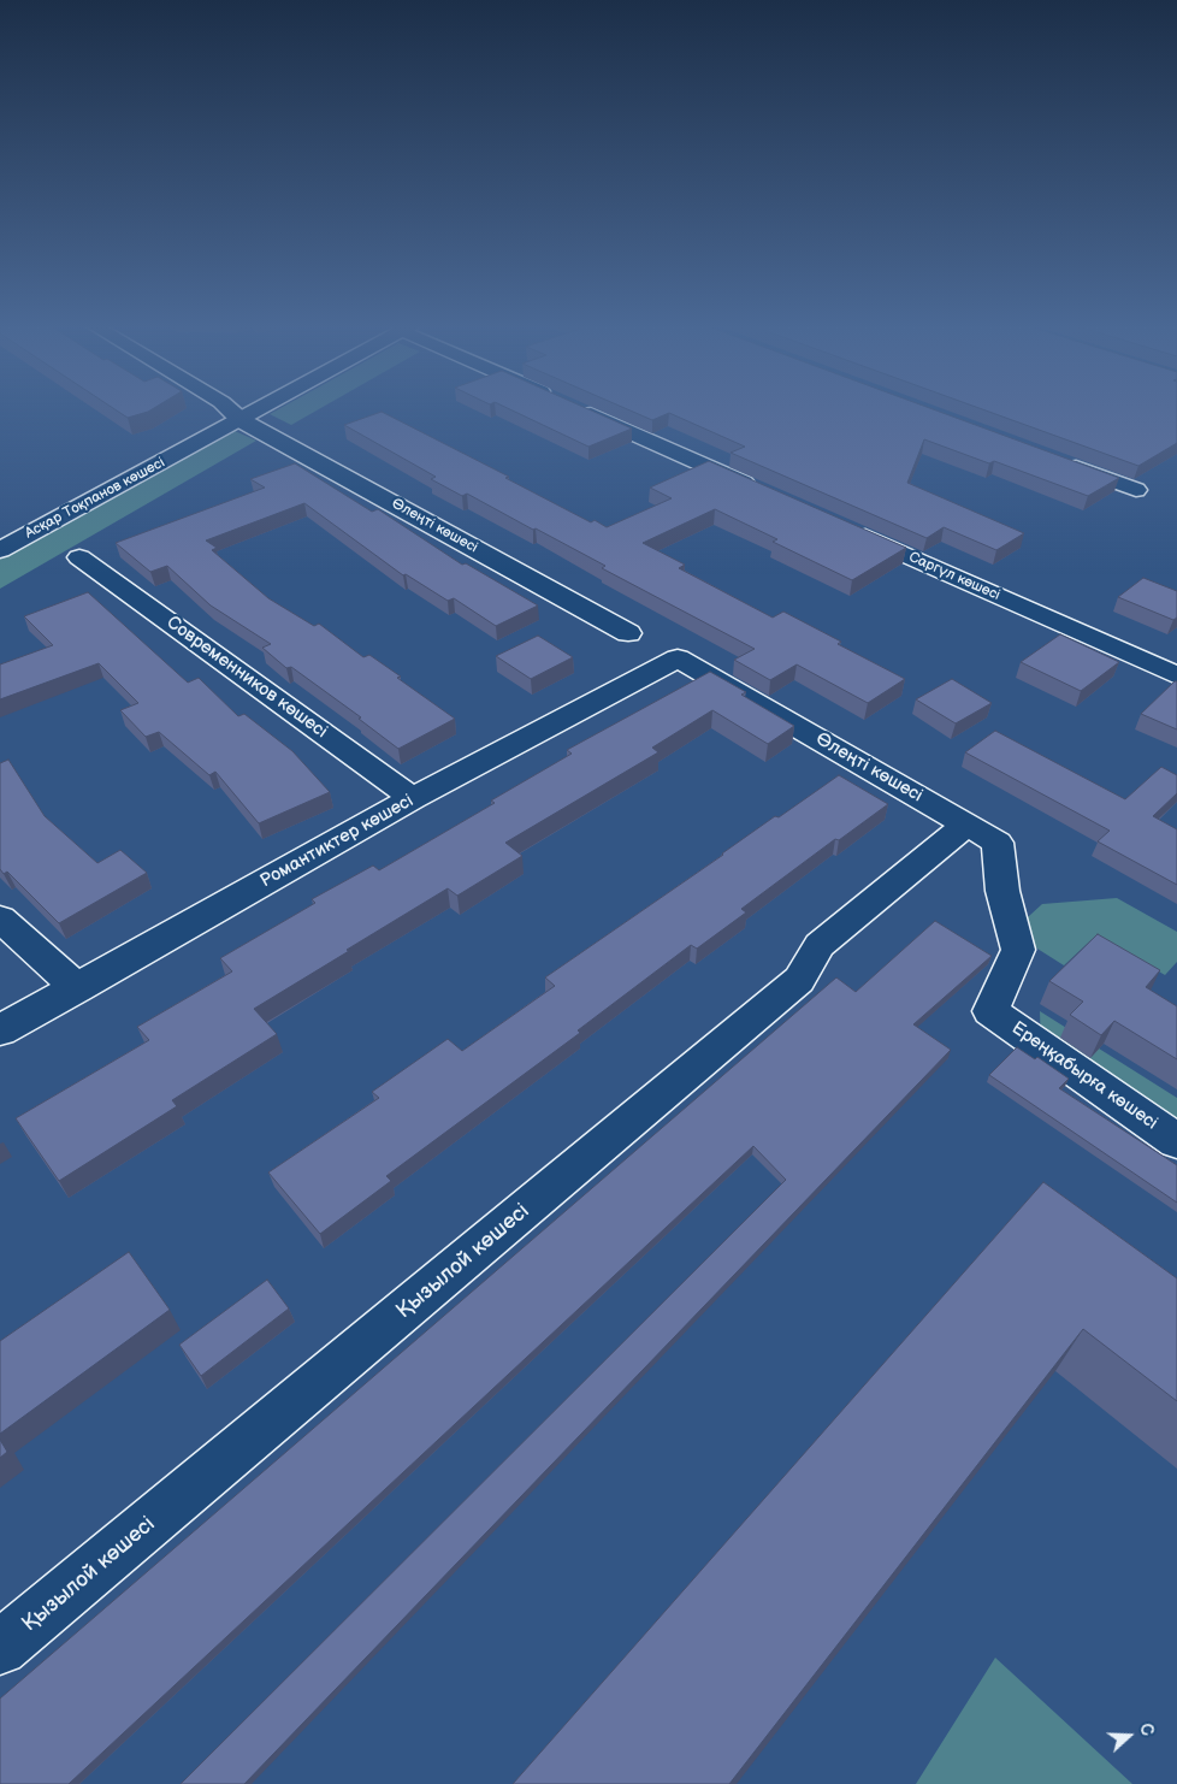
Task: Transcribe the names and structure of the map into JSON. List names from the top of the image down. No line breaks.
{"streets":{"street":["Асқар Тоқпанов көшесі","Өлеңті көшесі","Саргүл көшесі","Современников көшесі","Романтиктер көшесі","Ереңқабырға көшесі","Қызылой көшесі"]},"crossings":[["Асқар Тоқпанов көшесі","Өлеңті көшесі"],["Өлеңті көшесі","Романтиктер көшесі"],["Өлеңті көшесі","Ереңқабырға көшесі"],["Өлеңті көшесі","Қызылой көшесі"],["Современников көшесі","Романтиктер көшесі"]],"north":"right"}
